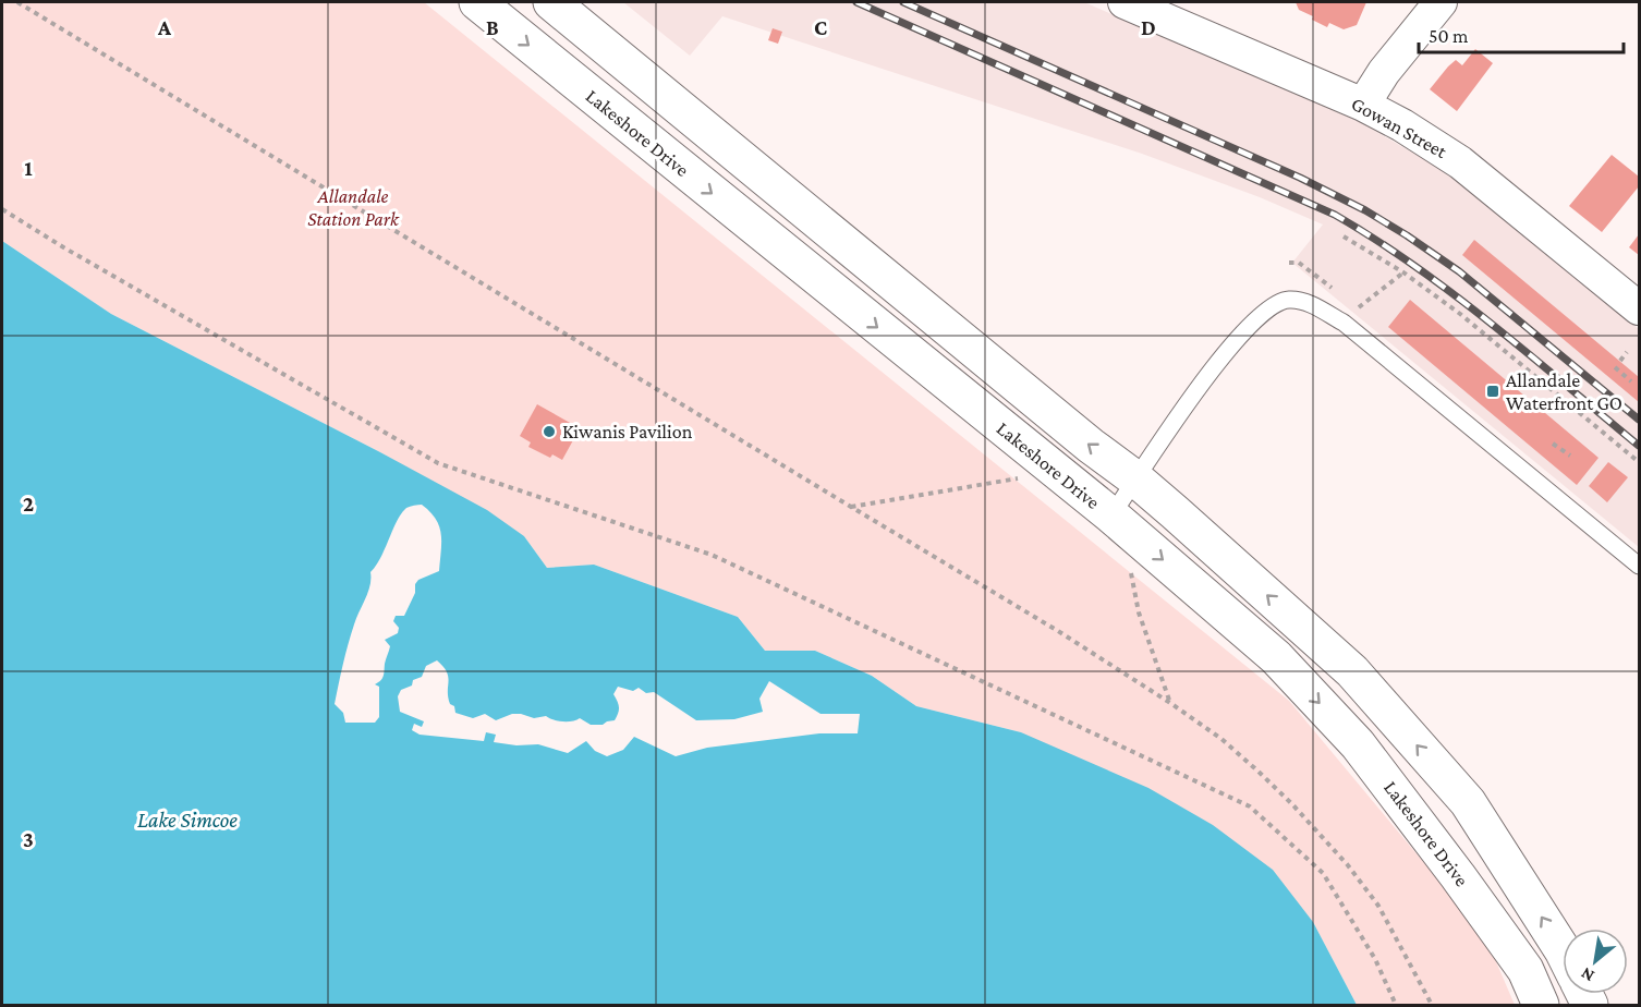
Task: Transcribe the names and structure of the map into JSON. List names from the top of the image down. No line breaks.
{"streets":{"main road":["Lakeshore Drive"],"street":["Gowan Street"]},"water":["Lake Simcoe"],"parks":["Allandale Station Park"],"places":{"transit":["Allandale Waterfront GO"],"other":["Kiwanis Pavilion"]},"scale_bar":"50 m","north":"bottom left","grid":{"columns":["A","B","C","D"],"rows":["1","2","3"]}}
